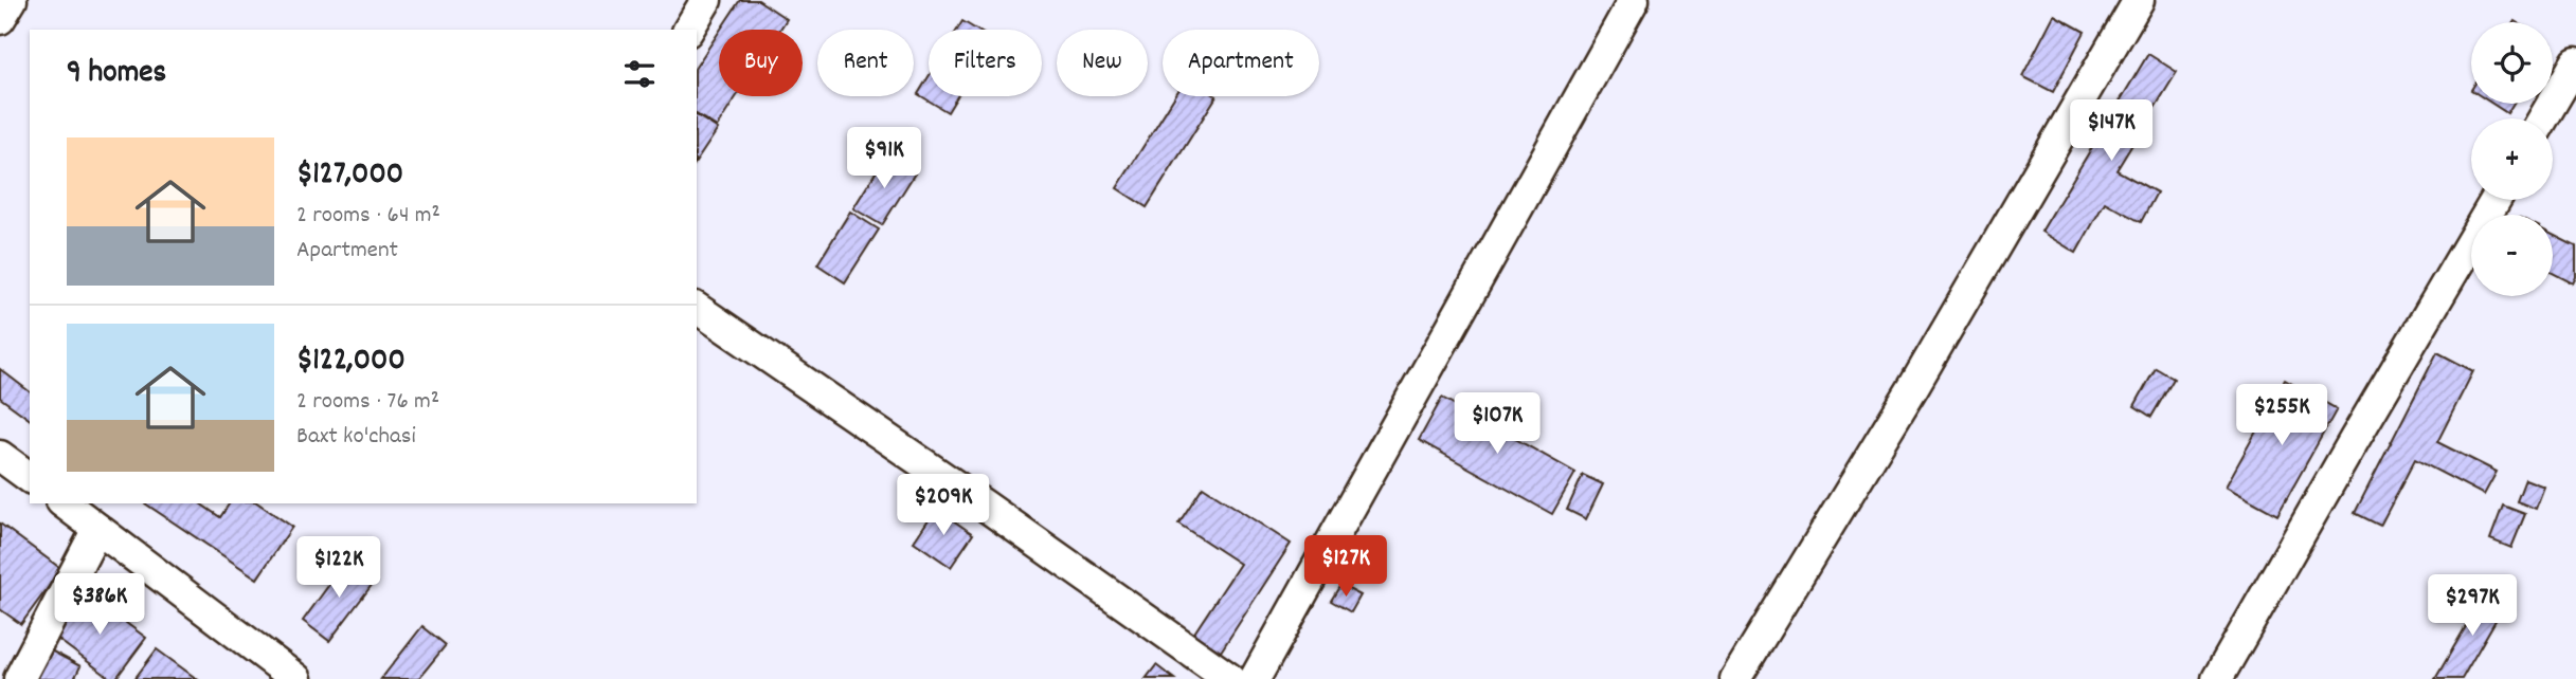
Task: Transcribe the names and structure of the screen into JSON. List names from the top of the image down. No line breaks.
{"page":{"map_buttons":["+","−"],"chip":["Buy","Rent","Filters","New","Apartment"],"heading":"9 homes","price":["$147K","$91K","$255K","$107K","$209K","$127K","$122K","$386K","$297K"],"list":[{"name":"$127,000","note":"2 rooms · 64 m² · Apartment"},{"name":"$122,000","note":"2 rooms · 76 m² · Baxt ko'chasi"}]}}
